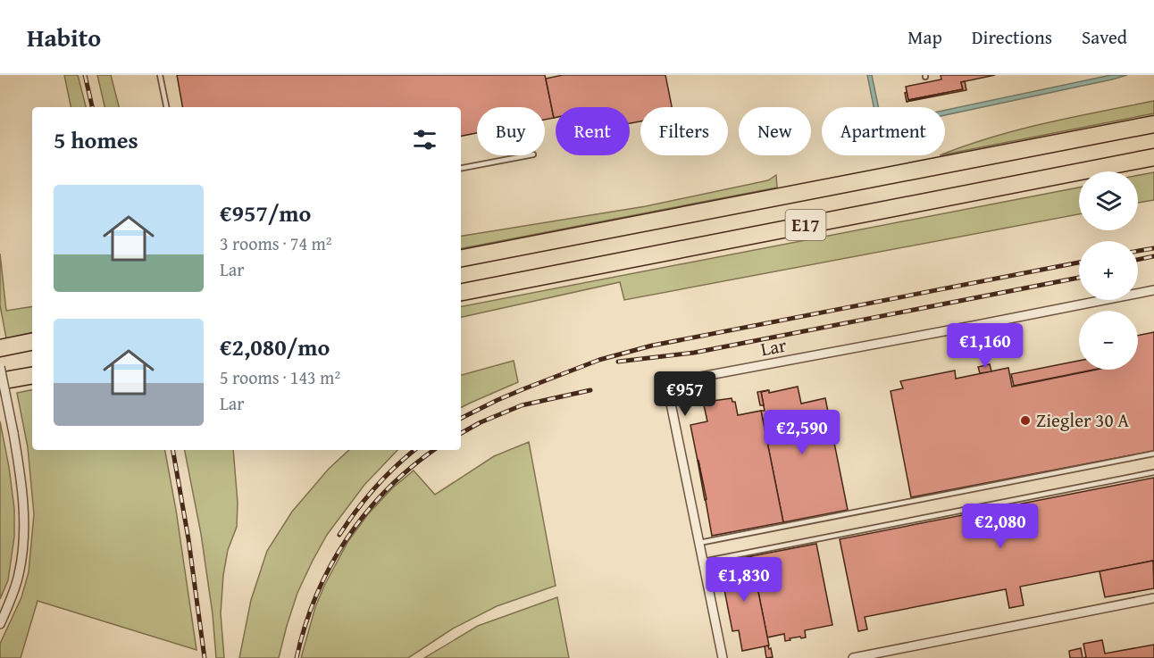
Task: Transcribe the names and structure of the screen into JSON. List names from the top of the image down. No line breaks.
{"streets":{"highway":["E17"],"street":["Lar"]},"places":["Ziegler 30 A"],"page":{"header":"Habito","nav":["Map","Directions","Saved"],"chip":["Buy","Rent","Filters","New","Apartment"],"heading":"5 homes","map_buttons":["+","−"],"list":[{"name":"€957/mo","note":"3 rooms · 74 m² · Lar"},{"name":"€2,080/mo","note":"5 rooms · 143 m² · Lar"}],"price":["€1,160","€957","€2,590","€2,080","€1,830"]}}
